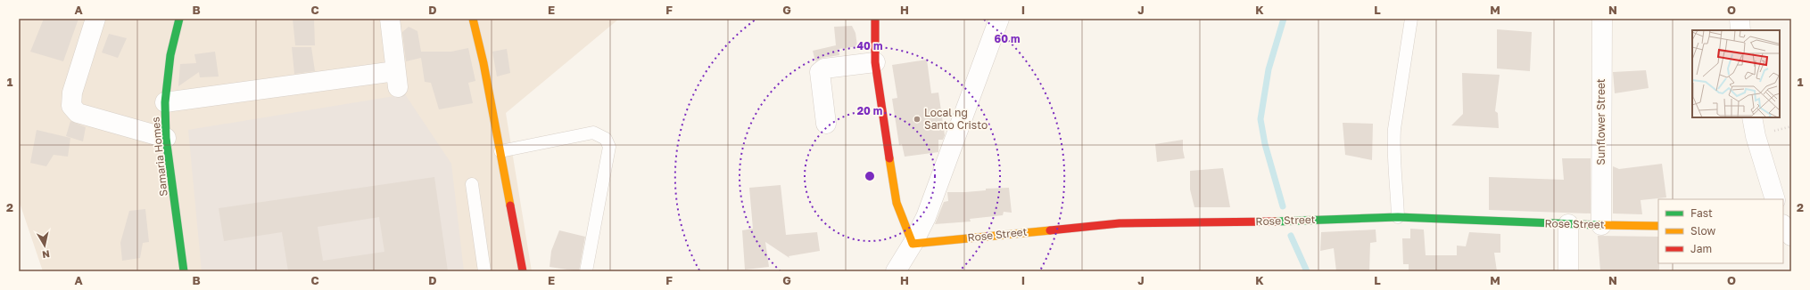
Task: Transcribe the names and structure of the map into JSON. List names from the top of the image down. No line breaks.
{"streets":{"street":["Sunflower Street","Samaria Homes","Rose Street"]},"crossings":[["Sunflower Street","Rose Street"]],"places":["Local ng Santo Cristo"],"legend":["Fast","Slow","Jam"],"north":"bottom","grid":{"columns":["A","B","C","D","E","F","G","H","I","J","K","L","M","N","O"],"rows":["1","2"]},"rings":["60 m","40 m","20 m"]}
